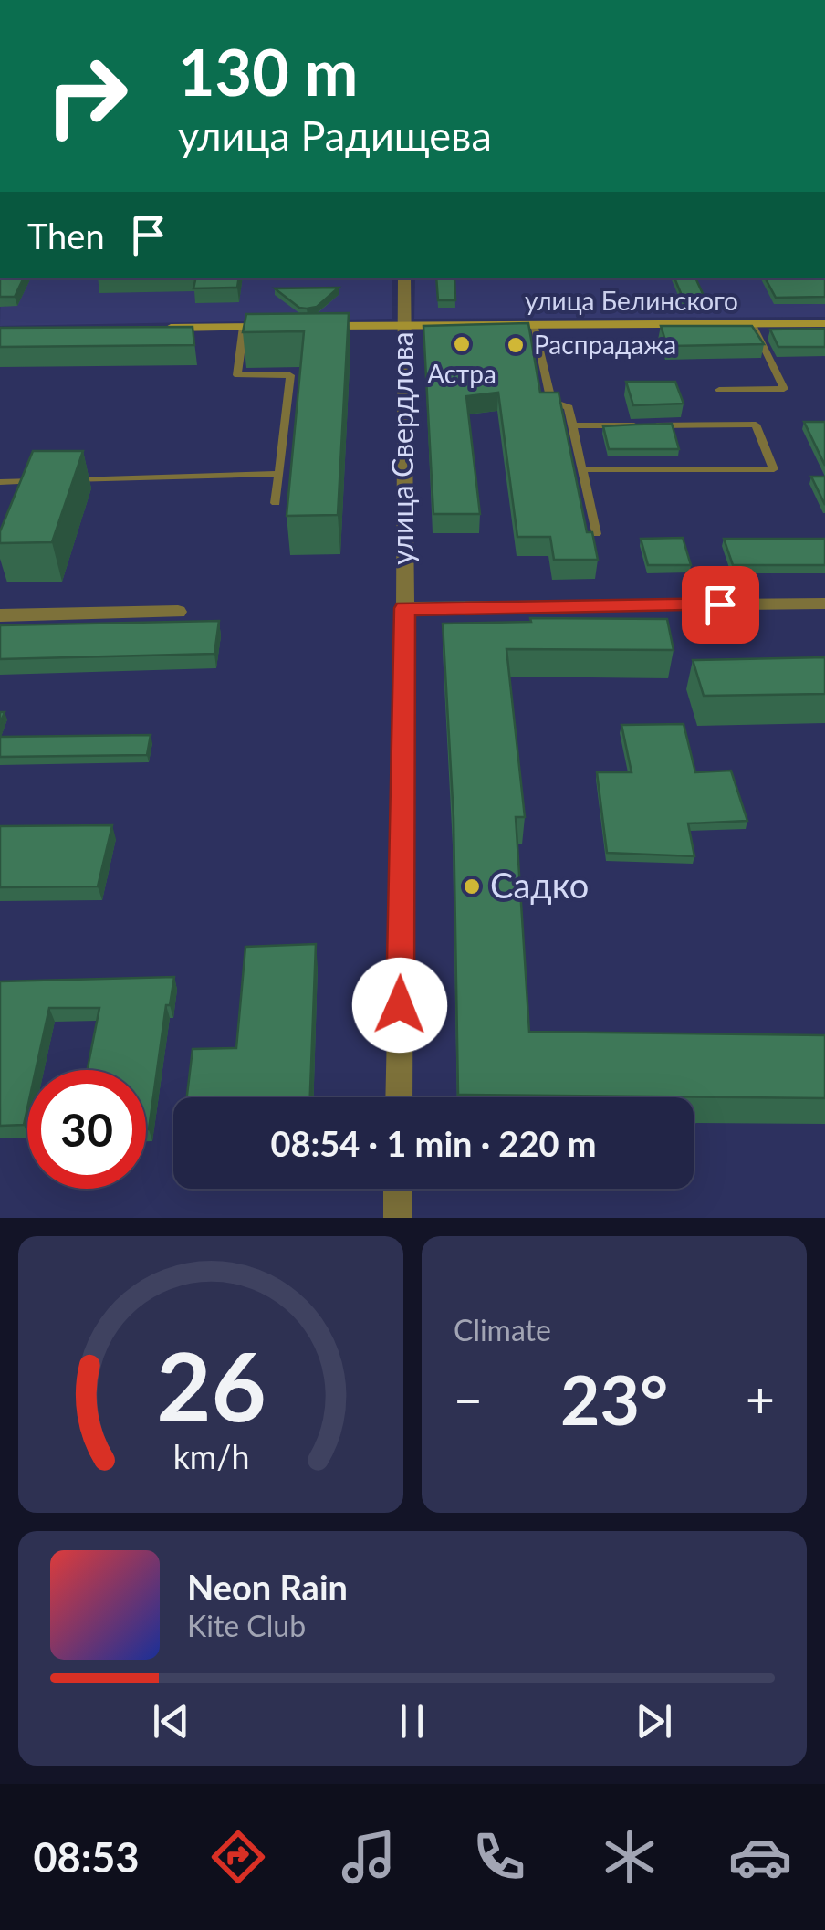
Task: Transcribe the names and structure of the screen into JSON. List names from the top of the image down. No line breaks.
{"streets":{"street":["улица Белинского","улица Свердлова"]},"crossings":[["улица Белинского","улица Свердлова"]],"places":["Астра","Распрадажа","Садко"],"page":{"turn":["130 m","улица Радищева"],"then":"Then","limit":"30","trip":"08:54 · 1 min · 220 m","tile":"Climate","heat":["−","23°","+"],"song":["Neon Rain","Kite Club"],"tabs":"08:53","gauge":["26","km/h"]}}
